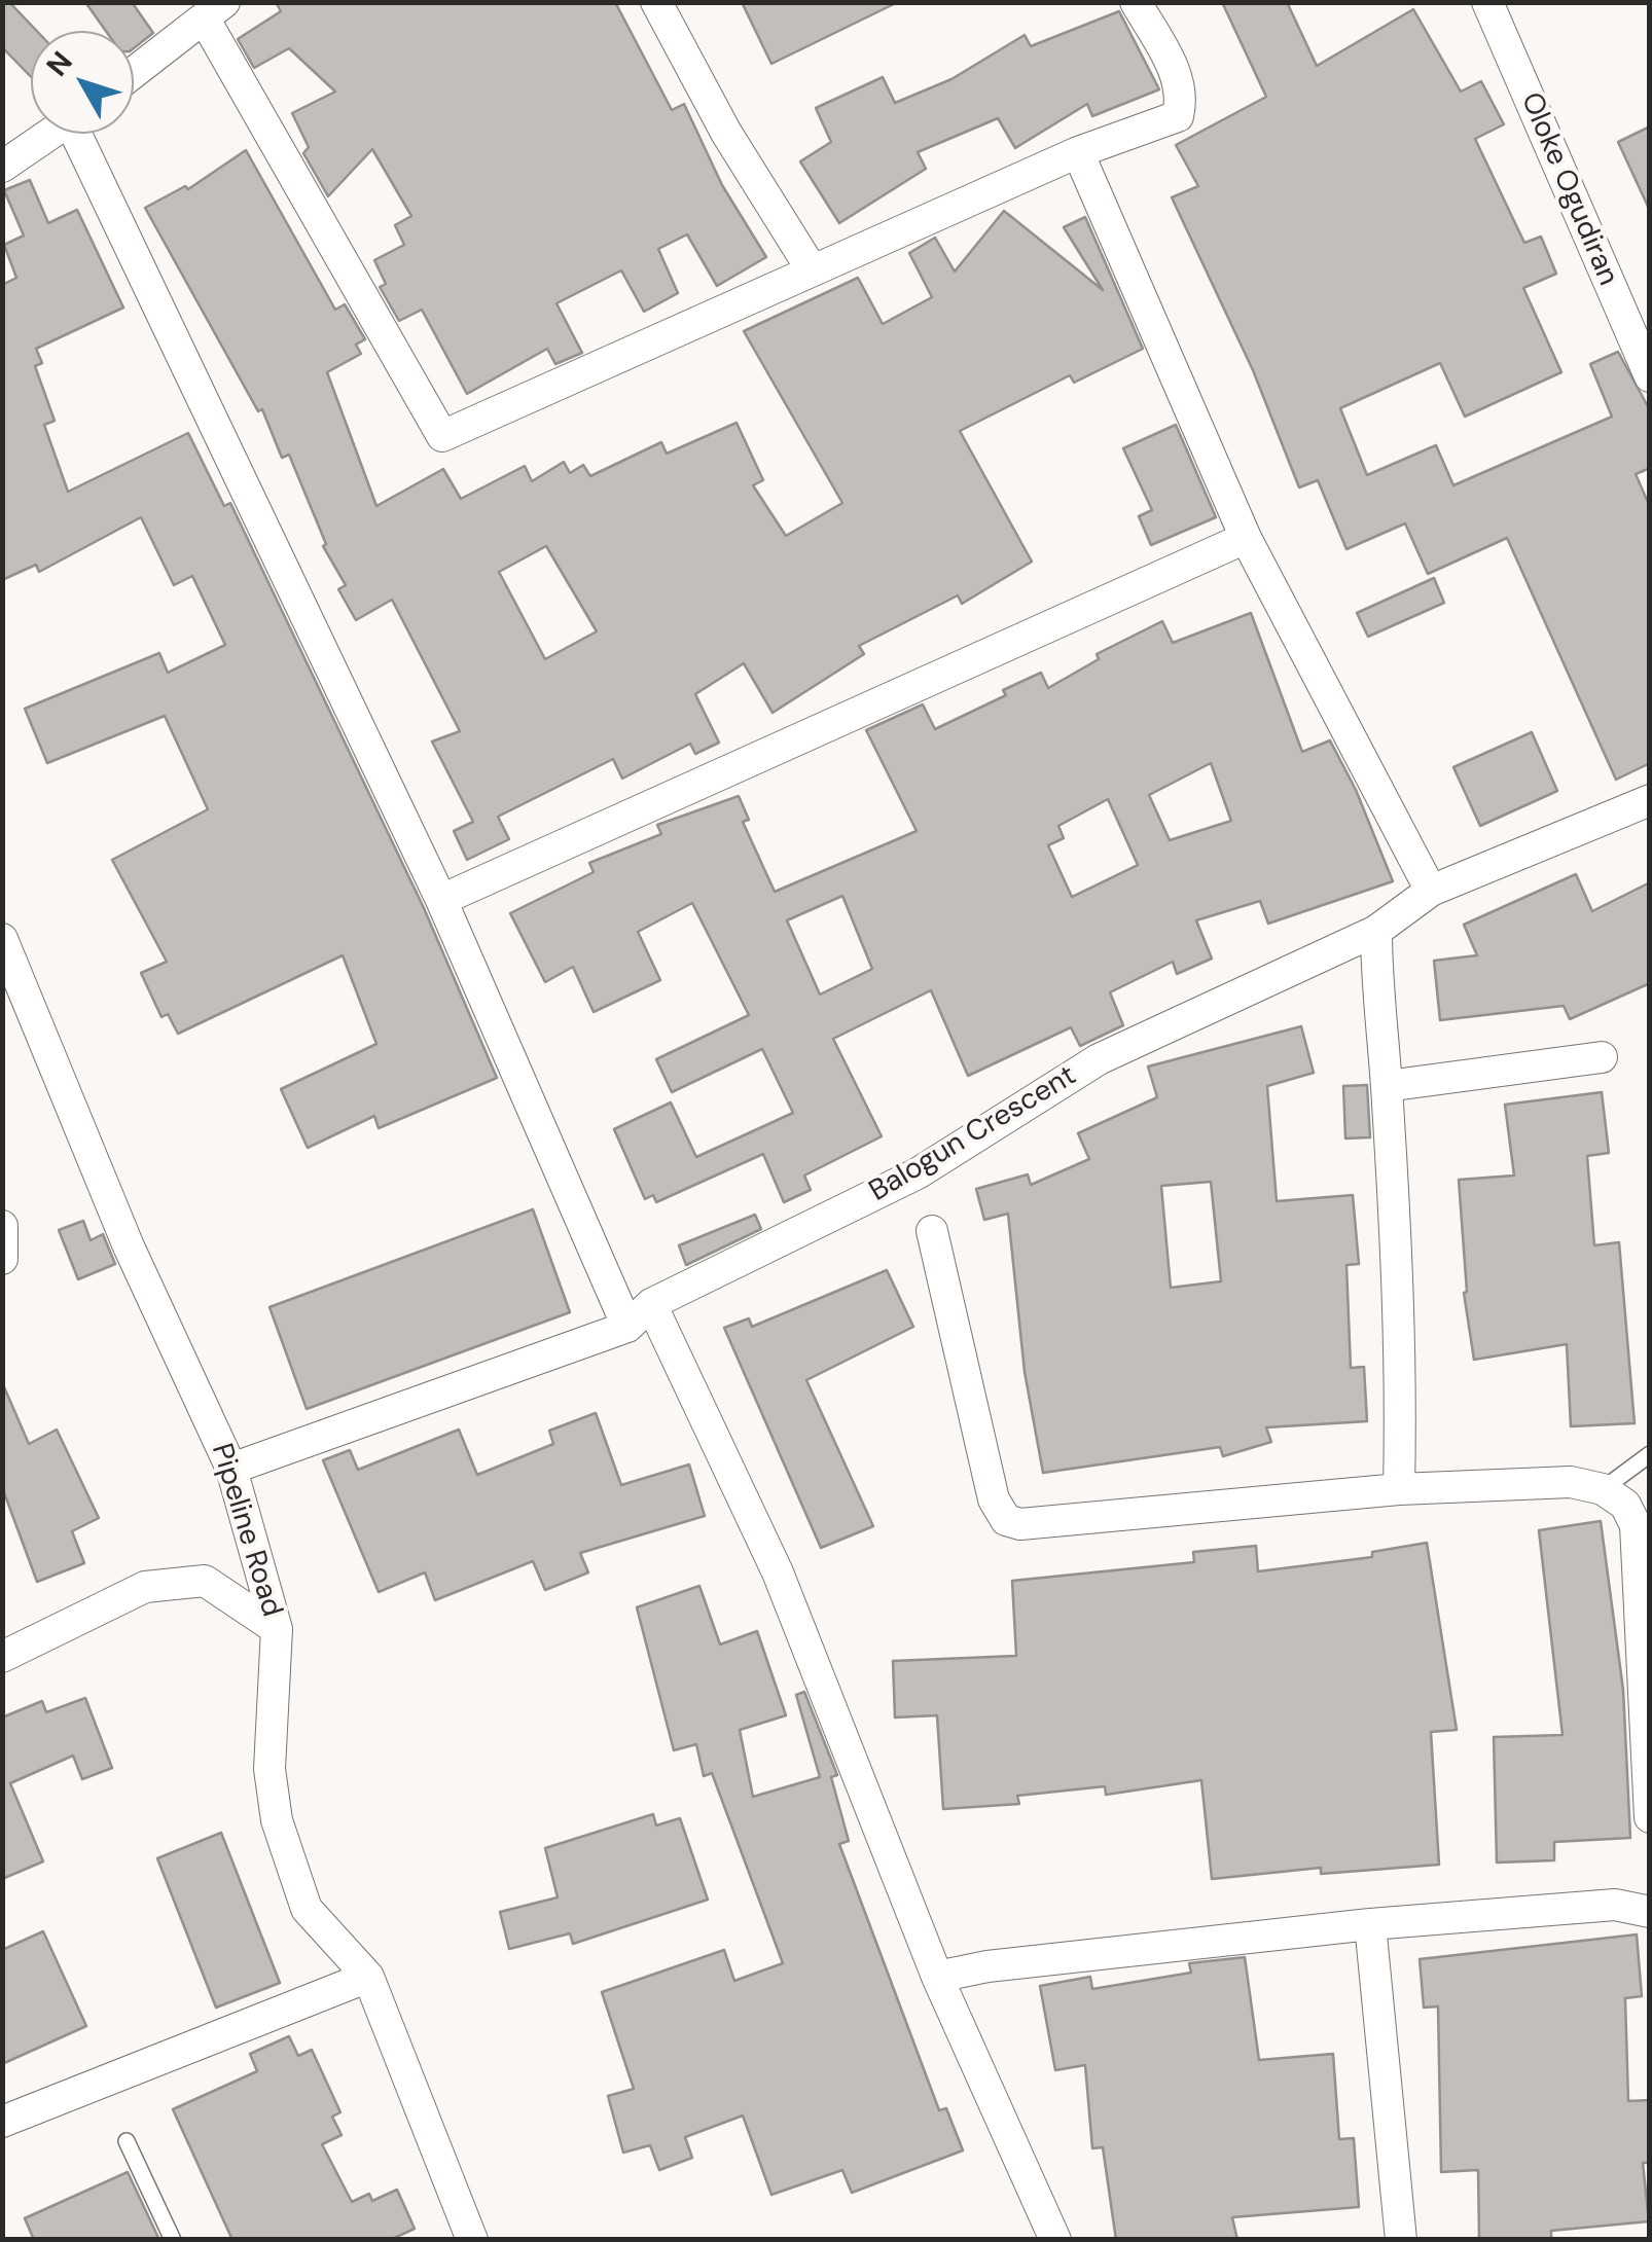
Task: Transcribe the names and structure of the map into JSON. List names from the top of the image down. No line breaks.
{"streets":{"street":["Oloke Ogudiran","Balogun Crescent","Pipeline Road"]},"crossings":[["Balogun Crescent","Pipeline Road"]],"north":"top left"}
